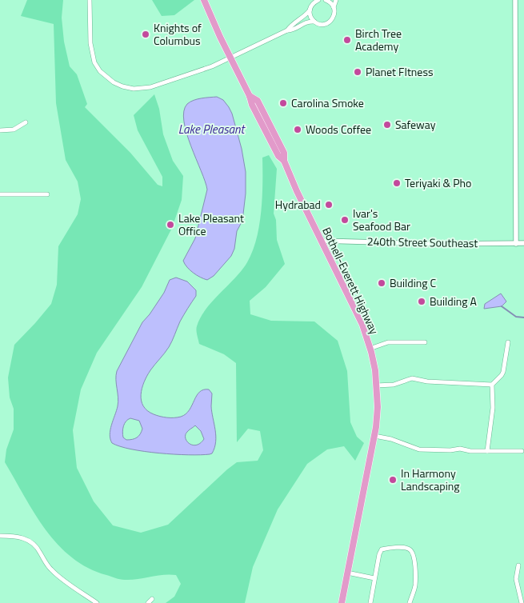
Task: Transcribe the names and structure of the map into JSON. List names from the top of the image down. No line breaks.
{"streets":{"main road":["Bothell-Everett Highway"],"street":["240th Street Southeast"]},"crossings":[["240th Street Southeast","Bothell-Everett Highway"]],"water":["Lake Pleasant"],"places":["Knights of Columbus","Birch Tree Academy","Planet FItness","Carolina Smoke","Safeway","Woods Coffee","Teriyaki & Pho","Hydrabad","Ivar's Seafood Bar","Lake Pleasant Office","Building C","Building A","In Harmony Landscaping"]}
